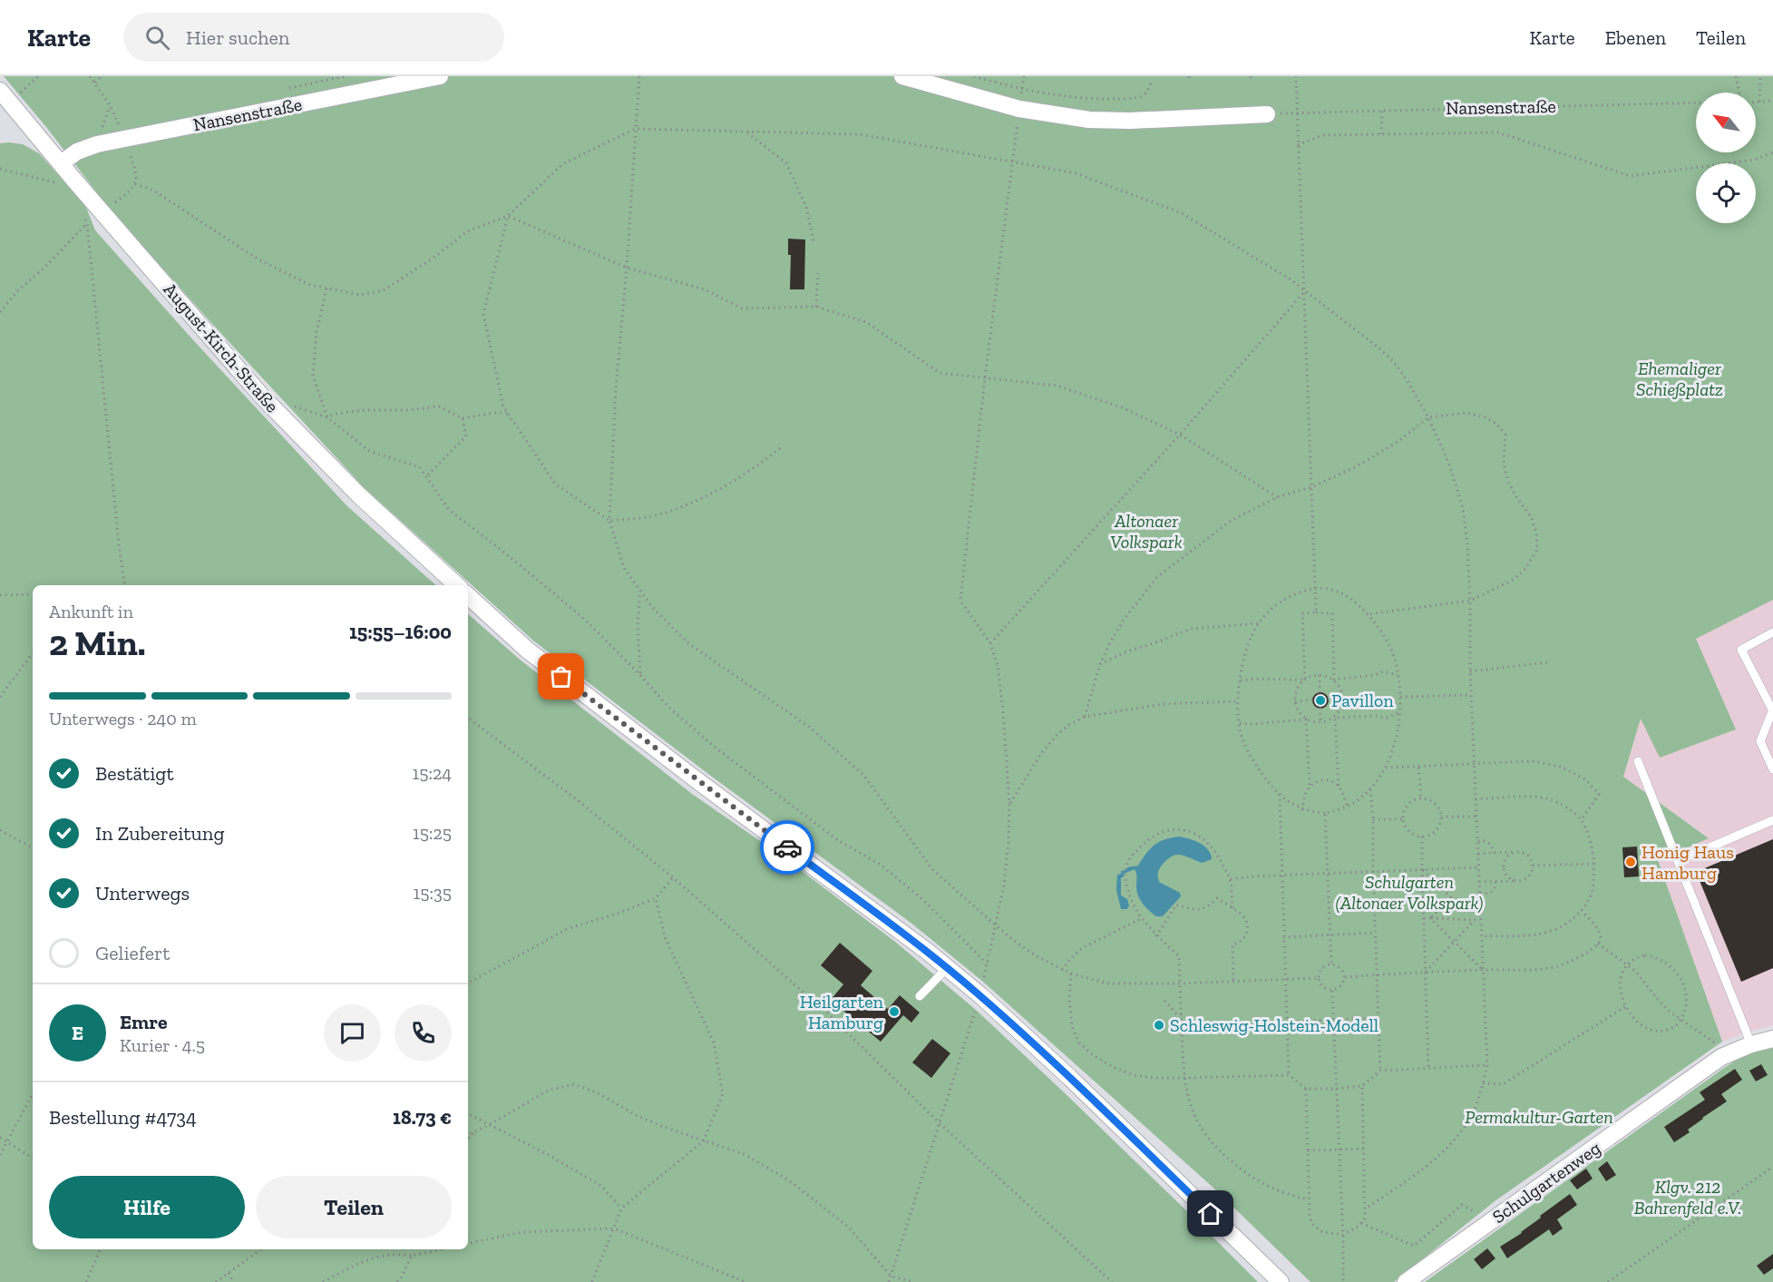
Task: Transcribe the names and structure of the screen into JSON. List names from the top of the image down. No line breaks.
{"streets":{"street":["Nansenstraße","August-Kirch-Straße","Schulgartenweg"]},"crossings":[["Nansenstraße","August-Kirch-Straße"]],"parks":["Ehemaliger Schießplatz","Altonaer Volkspark","Schulgarten (Altonaer Volkspark)","Permakultur-Garten","Klgv. 212 Bahrenfeld e.V."],"places":["Pavillon","Honig Haus Hamburg","Heilgarten Hamburg","Schleswig-Holstein-Modell"],"north":"top left","page":{"header":"Karte","search":"Hier suchen","nav":["Karte","Ebenen","Teilen"],"heading":["2 Min.","Ankunft in","15:55–16:00"],"panel":["Emre","Kurier · 4.5","Bestellung #4734","18.73 €"],"bar":"Unterwegs · 240 m","list":[["Bestätigt","15:24"],["In Zubereitung","15:25"],["Unterwegs","15:35"],"Geliefert"],"round":"E","buttons":["Hilfe","Teilen"]}}
